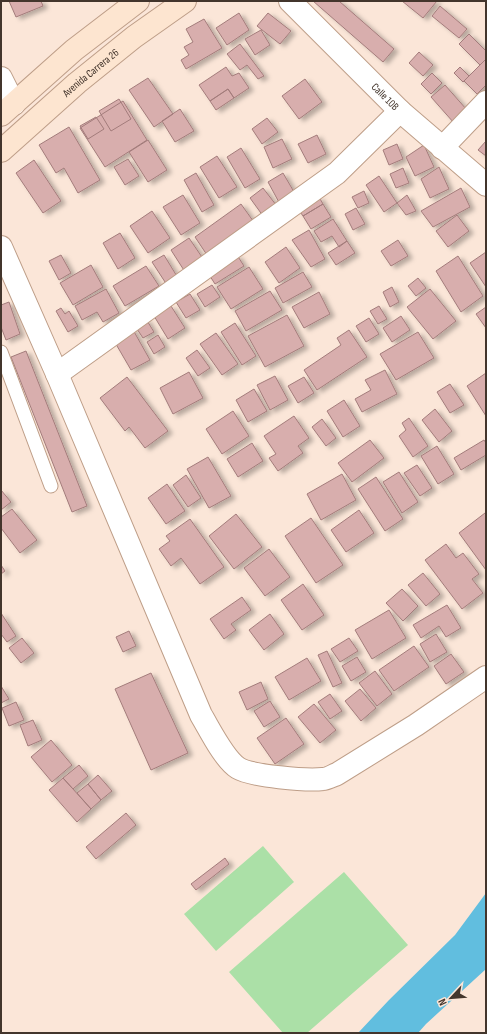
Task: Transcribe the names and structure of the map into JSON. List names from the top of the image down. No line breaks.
{"streets":{"main road":["Avenida Carrera 26"],"street":["Calle 10B"]},"north":"bottom left"}
